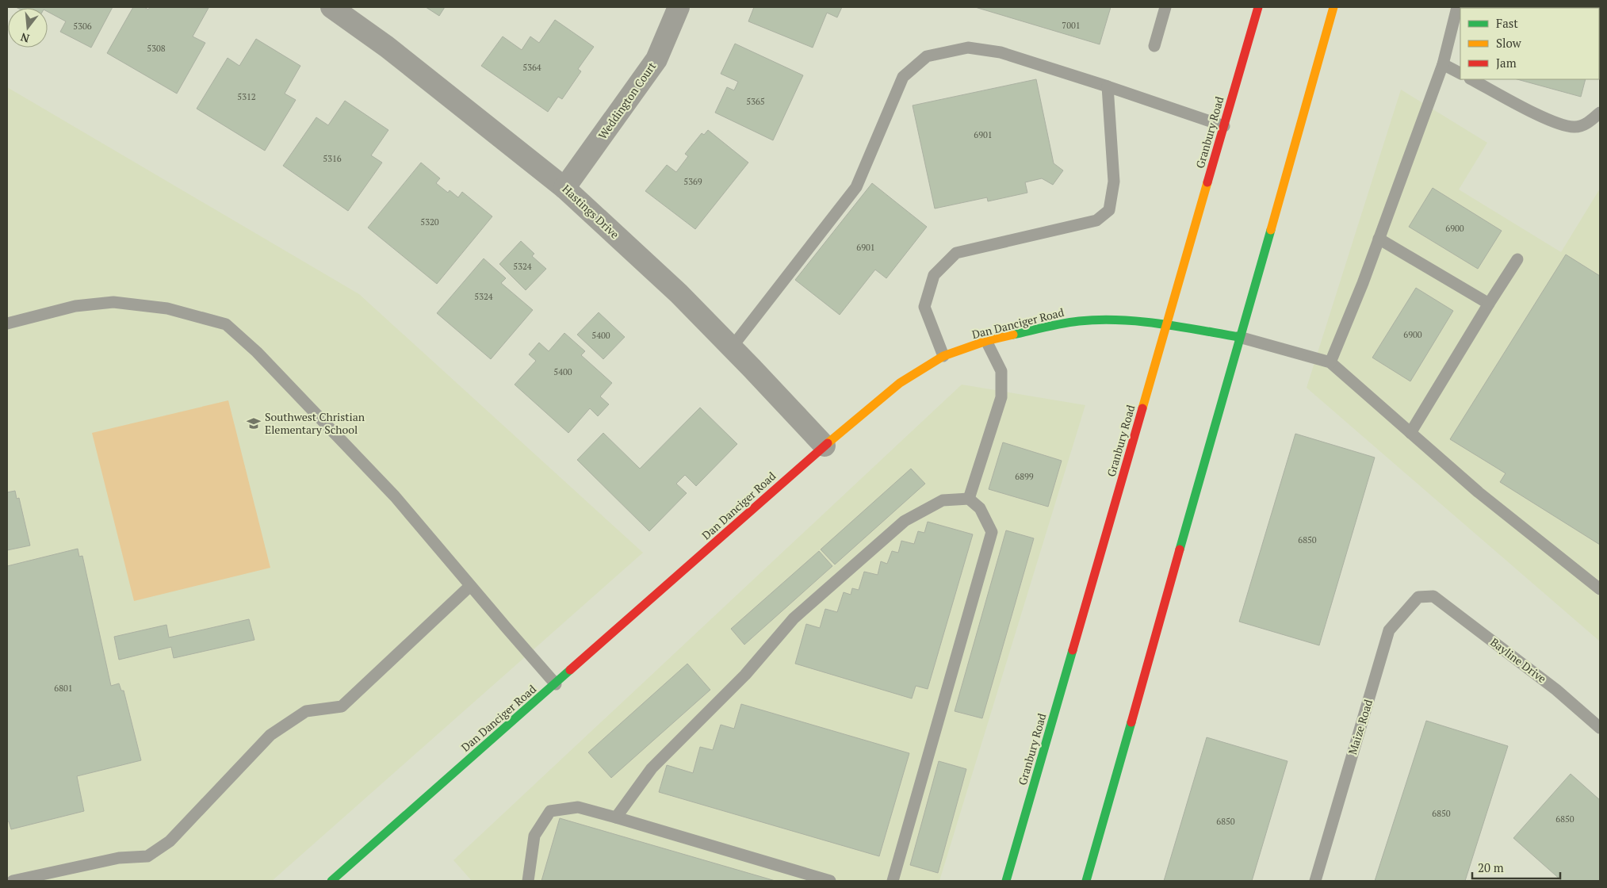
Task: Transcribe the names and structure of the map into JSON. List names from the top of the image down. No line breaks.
{"streets":{"main road":["Granbury Road","Dan Danciger Road"],"street":["Weddington Court","Hastings Drive"],"lane":["Bayline Drive","Maize Road"]},"crossings":[["Weddington Court","Hastings Drive"],["Granbury Road","Dan Danciger Road"],["Hastings Drive","Dan Danciger Road"],["Bayline Drive","Maize Road"]],"places":{"school or university":["Southwest Christian Elementary School"]},"house_numbers":["7001","5306","5308","5364","5312","5365","6901","5316","5369","5320","6900","6901","5324","5324","6900","5400","5400","6899","6850","6801","6850","6850","6850"],"legend":["Fast","Slow","Jam"],"scale_bar":"20 m","north":"bottom"}
